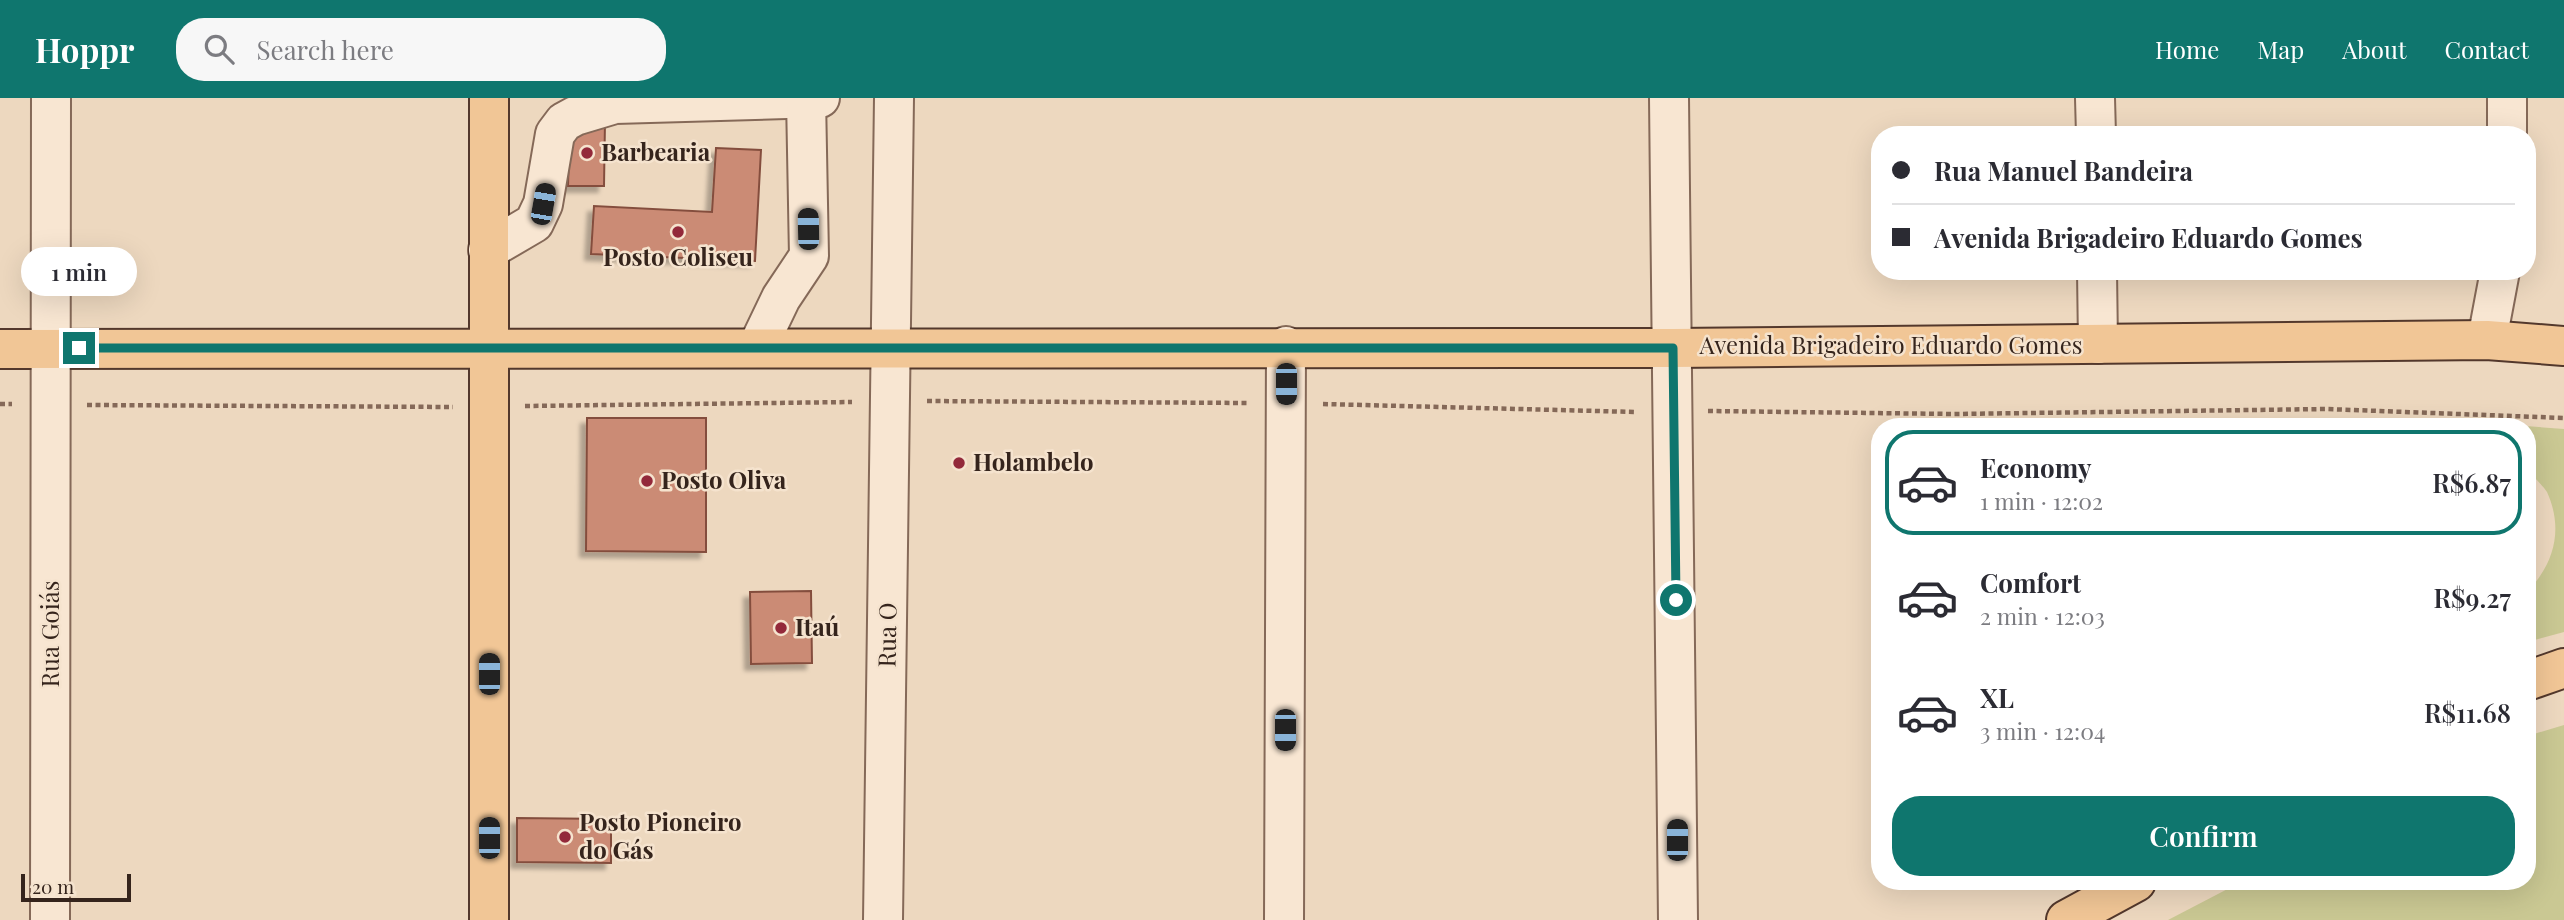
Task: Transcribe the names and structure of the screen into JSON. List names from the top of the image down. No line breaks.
{"streets":{"main road":["Avenida Brigadeiro Eduardo Gomes"],"street":["Rua Goiás","Rua O"]},"crossings":[["Avenida Brigadeiro Eduardo Gomes","Rua Goiás"],["Avenida Brigadeiro Eduardo Gomes","Rua O"]],"places":["Barbearia","Posto Coliseu","Holambelo","Posto Oliva","Itaú","Posto Pioneiro do Gás"],"scale_bar":"20 m","page":{"header":"Hoppr","search":"Search here","nav":["Home","Map","About","Contact"],"banner":["Rua Manuel Bandeira","Avenida Brigadeiro Eduardo Gomes"],"bubble":"1 min","list":[{"name":"Economy","note":"1 min · 12:02","value":"R$6.87"},{"name":"Comfort","note":"2 min · 12:03","value":"R$9.27"},{"name":"XL","note":"3 min · 12:04","value":"R$11.68"}],"buttons":"Confirm","scale":"20 m"}}
